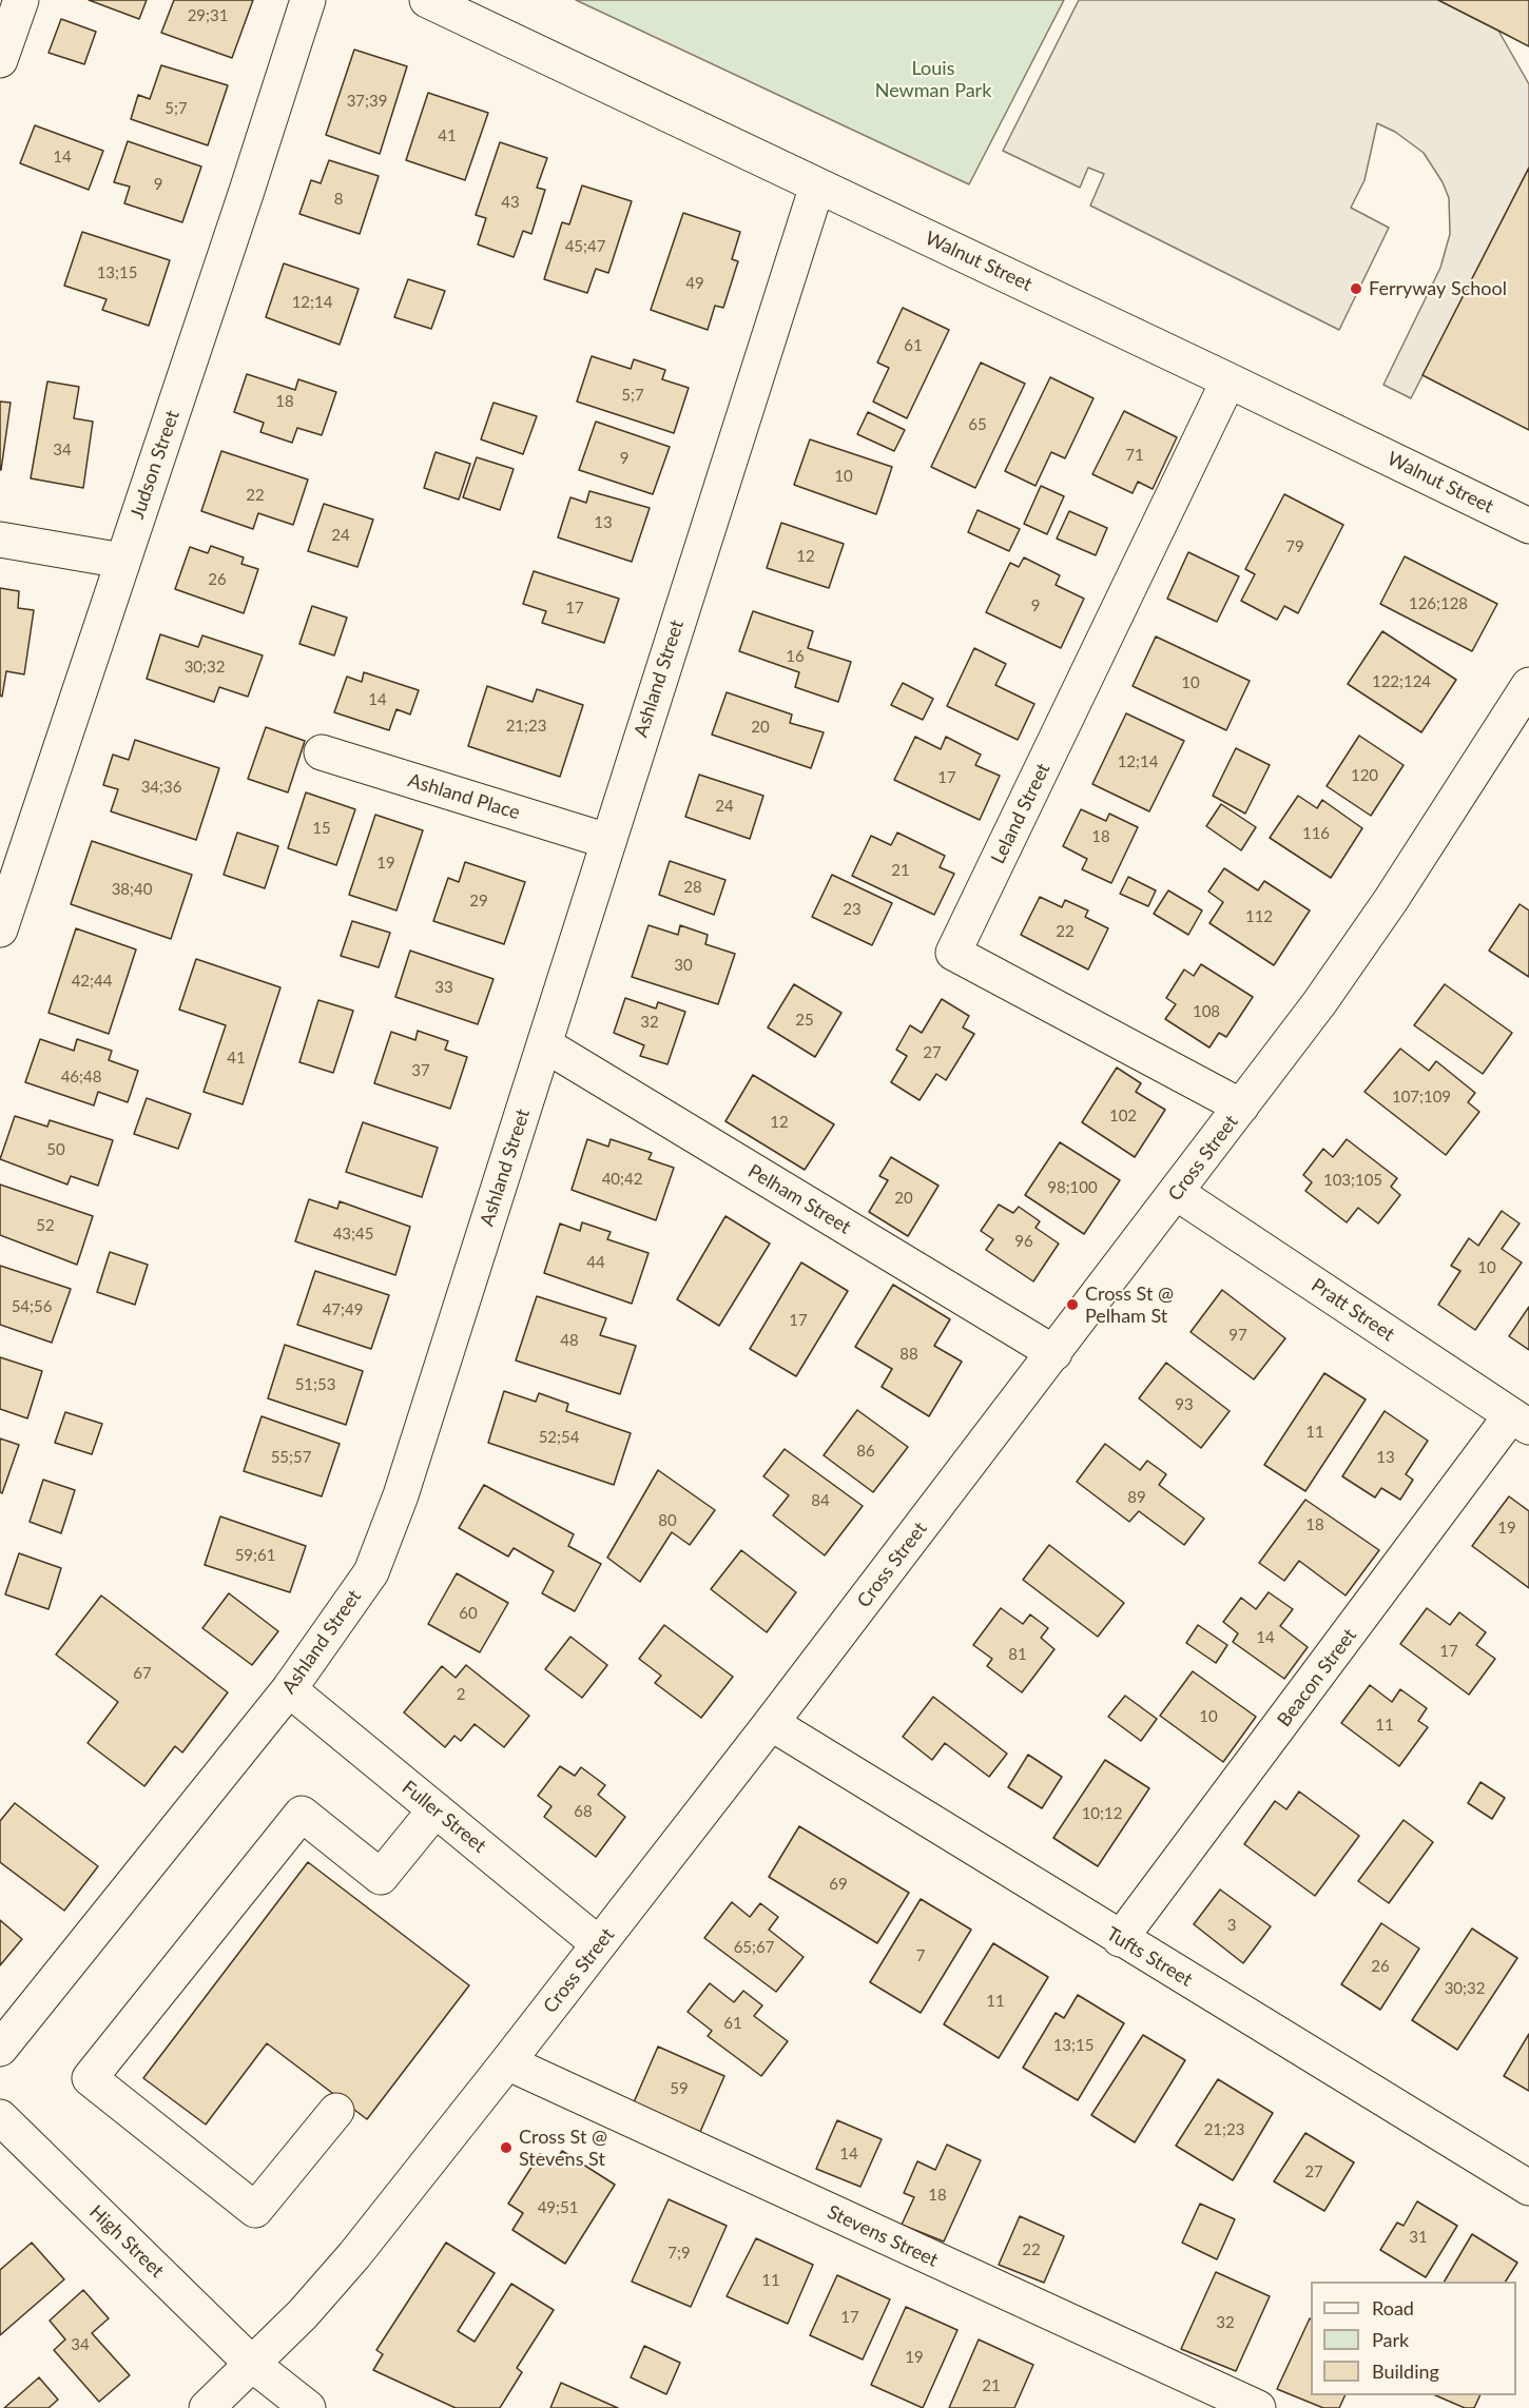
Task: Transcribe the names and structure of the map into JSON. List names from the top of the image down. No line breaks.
{"streets":{"street":["Walnut Street","Judson Street","Ashland Street","Ashland Place","Leland Street","Cross Street","Pelham Street","Pratt Street","Beacon Street","Fuller Street","Tufts Street","Stevens Street","High Street"]},"crossings":[["Walnut Street","Ashland Street"],["Walnut Street","Leland Street"],["Ashland Street","Ashland Place"],["Ashland Street","Pelham Street"],["Ashland Street","Fuller Street"],["Leland Street","Cross Street"],["Cross Street","Pelham Street"],["Cross Street","Pratt Street"],["Cross Street","Fuller Street"],["Cross Street","Tufts Street"],["Cross Street","Stevens Street"],["Cross Street","High Street"],["Pratt Street","Beacon Street"],["Beacon Street","Tufts Street"]],"parks":["Louis Newman Park"],"places":["Ferryway School","Cross St @ Pelham St","Cross St @ Stevens St"],"house_numbers":["29;31","37;39","5;7","41","14","9","8","43","45;47","13;15","49","12;14","61","5;7","18","65","34","71","9","10","22","13","24","79","12","26","126;128","9","17","16","30;32","122;124","10","14","21;23","20","12;14","120","17","34;36","24","15","116","18","19","21","28","38;40","29","23","112","22","30","42;44","33","108","25","32","27","41","37","46;48","107;109","102","12","50","40;42","103;105","98;100","20","52","43;45","96","44","10","54;56","47;49","17","97","48","88","51;53","93","11","52;54","86","55;57","13","89","84","80","18","19","59;61","60","14","17","81","67","2","10","11","68","10;12","69","3","65;67","7","26","30;32","11","61","13;15","59","21;23","14","27","18","49;51","31","22","7;9","11","17","32","34","19","21"],"legend":["Road","Park","Building"]}
